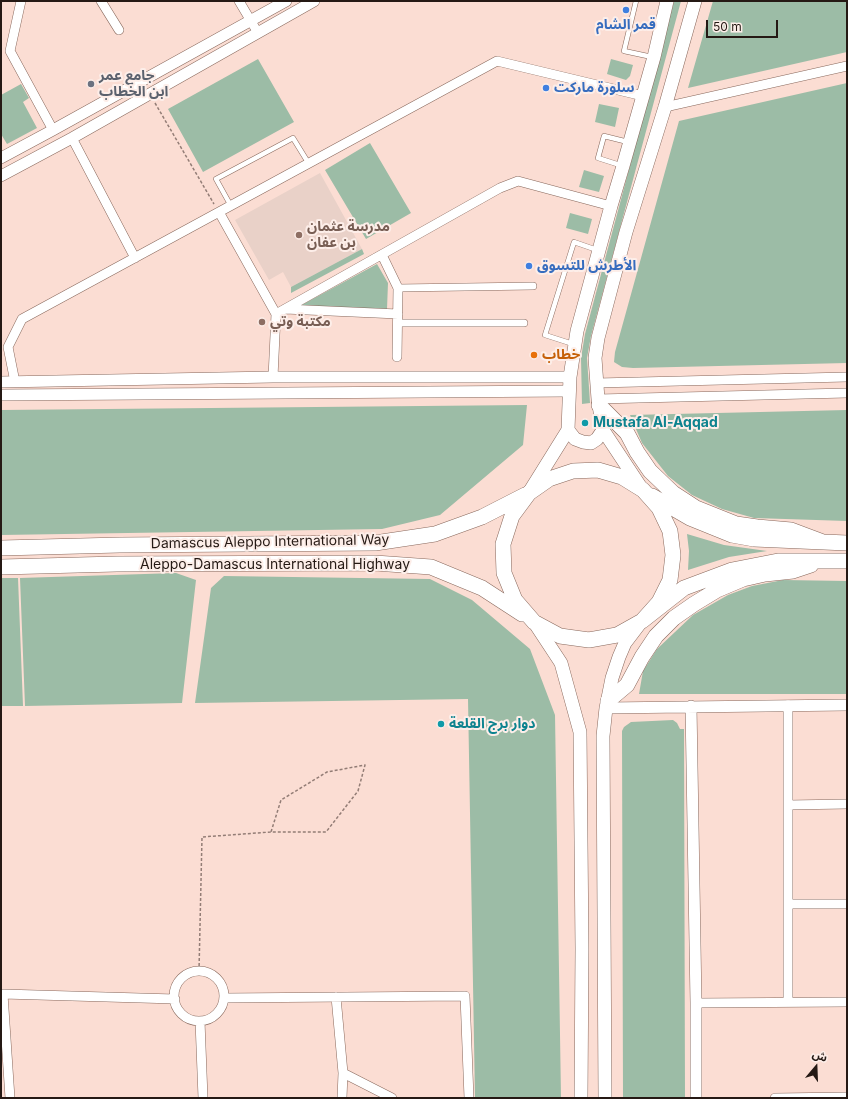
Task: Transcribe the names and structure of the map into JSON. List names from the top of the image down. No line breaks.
{"streets":{"highway":["Damascus Aleppo International Way","Aleppo-Damascus International Highway"]},"places":["قمر الشام","جامع عمر ابن الخطاب","سلورة ماركت","مدرسة عثمان بن عفان","الأطرش للتسوق","مكتبة وتي","خطاب","Mustafa Al-Aqqad","دوار برج القلعة"],"scale_bar":"50 m","north":"top"}
